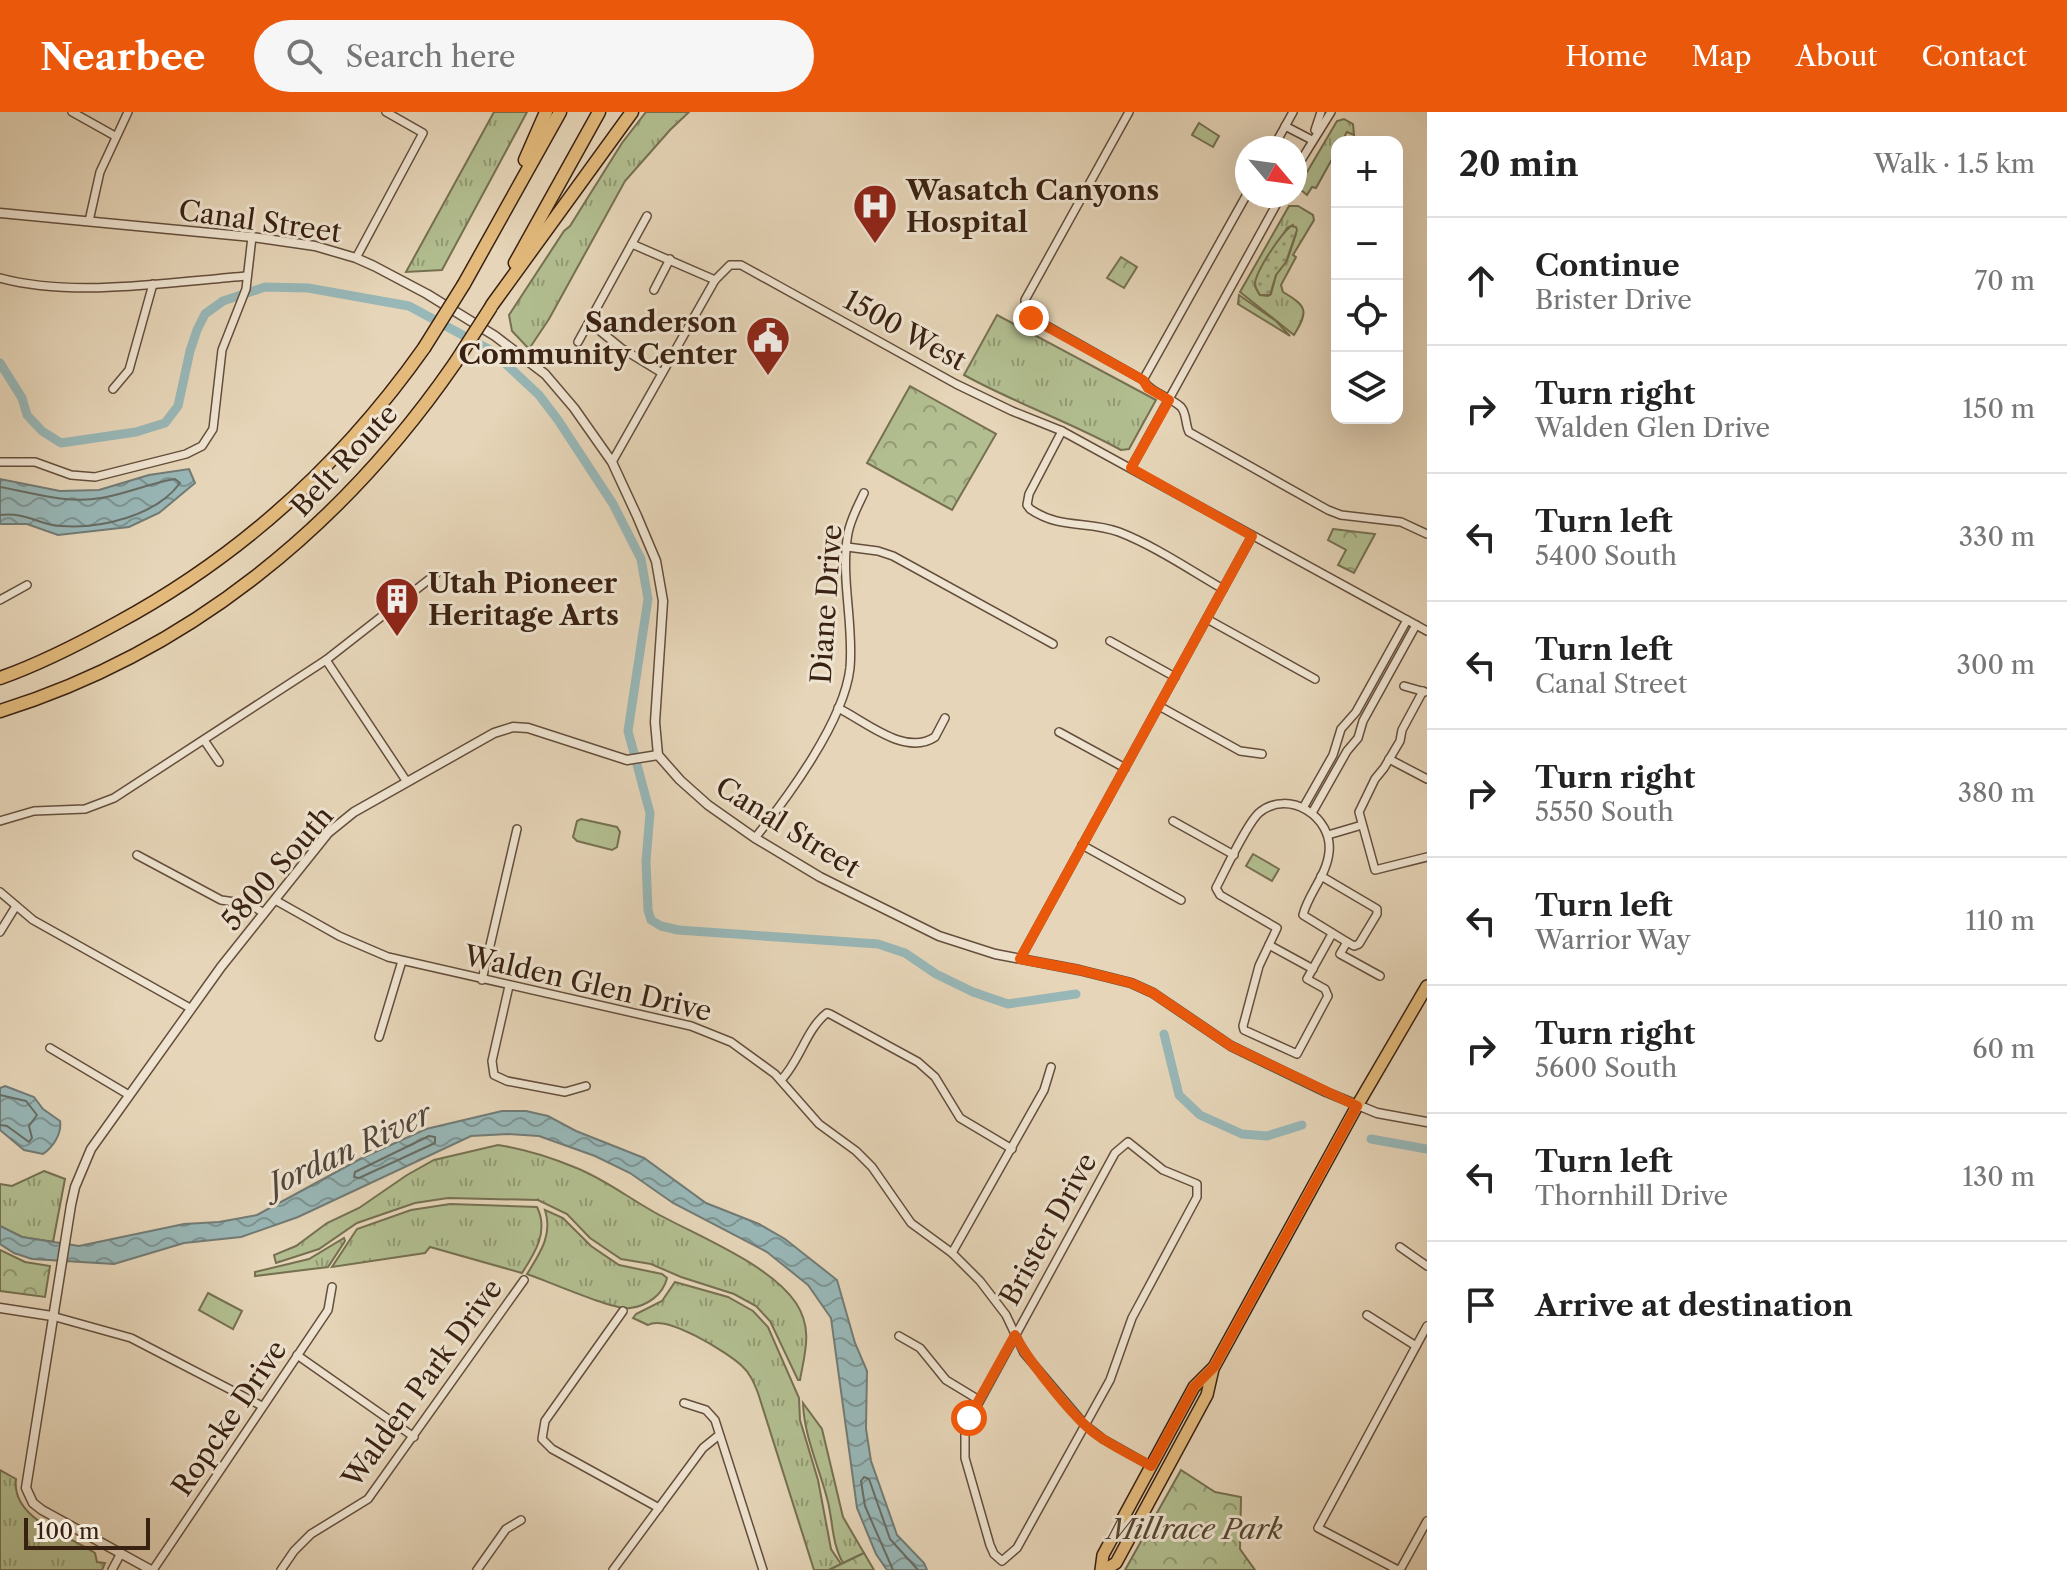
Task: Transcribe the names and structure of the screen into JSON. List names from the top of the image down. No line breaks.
{"streets":{"highway":["Belt Route"],"street":["Canal Street","1500 West","Diane Drive","5800 South","Walden Glen Drive","Brister Drive","Walden Park Drive","Ropcke Drive"]},"crossings":[["Canal Street","Diane Drive"],["Canal Street","5800 South"],["5800 South","Walden Glen Drive"],["Walden Glen Drive","Brister Drive"]],"water":["Jordan River"],"parks":["Millrace Park"],"places":{"hospital":["Wasatch Canyons Hospital"],"public building":["Sanderson Community Center"],"building":["Utah Pioneer Heritage Arts"]},"scale_bar":"100 m","north":"bottom right","page":{"header":"Nearbee","search":"Search here","nav":["Home","Map","About","Contact"],"heading":["20 min","Walk · 1.5 km"],"map_buttons":["+","−"],"list":[["Continue","Brister Drive","70 m"],["Turn right","Walden Glen Drive","150 m"],["Turn left","5400 South","330 m"],["Turn left","Canal Street","300 m"],["Turn right","5550 South","380 m"],["Turn left","Warrior Way","110 m"],["Turn right","5600 South","60 m"],["Turn left","Thornhill Drive","130 m"],"Arrive at destination"],"scale":"100 m"}}
